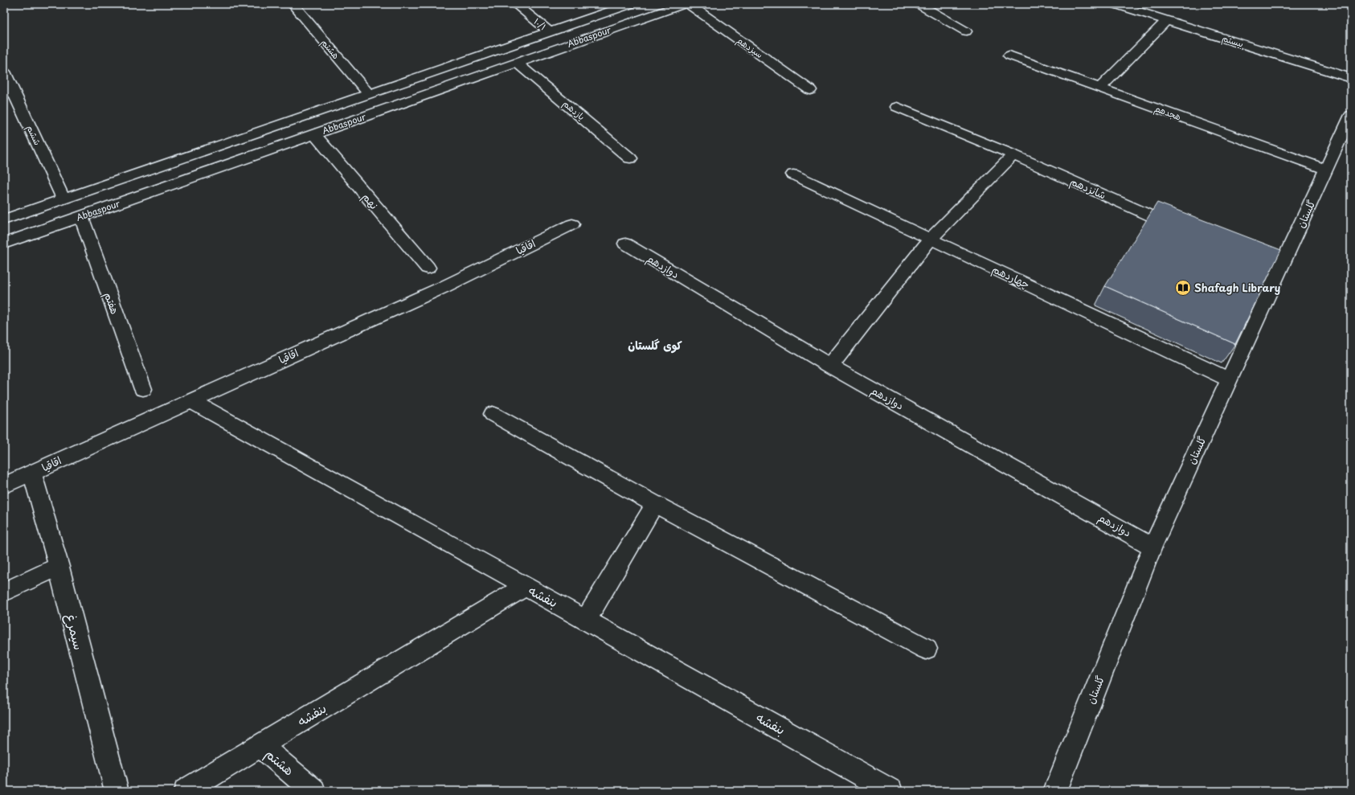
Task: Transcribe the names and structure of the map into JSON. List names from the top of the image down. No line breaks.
{"streets":{"street":["۱۰/۱","Abbaspour","بیستم","سیزدهم","هشتم","یازدهم","هجدهم","ششم","شانزدهم","نهم","گلستان","اقاقیا","دوازدهم","چهاردهم","هفتم","بنفشه","سیمرغ"]},"crossings":[["۱۰/۱","Abbaspour"],["Abbaspour","هشتم"],["Abbaspour","یازدهم"],["Abbaspour","ششم"],["Abbaspour","نهم"],["Abbaspour","هفتم"],["هشتم","بنفشه"],["هجدهم","گلستان"],["گلستان","دوازدهم"],["گلستان","چهاردهم"],["اقاقیا","سیمرغ"]],"districts":["کوی گلستان"],"places":{"library":["Shafagh Library"]}}
